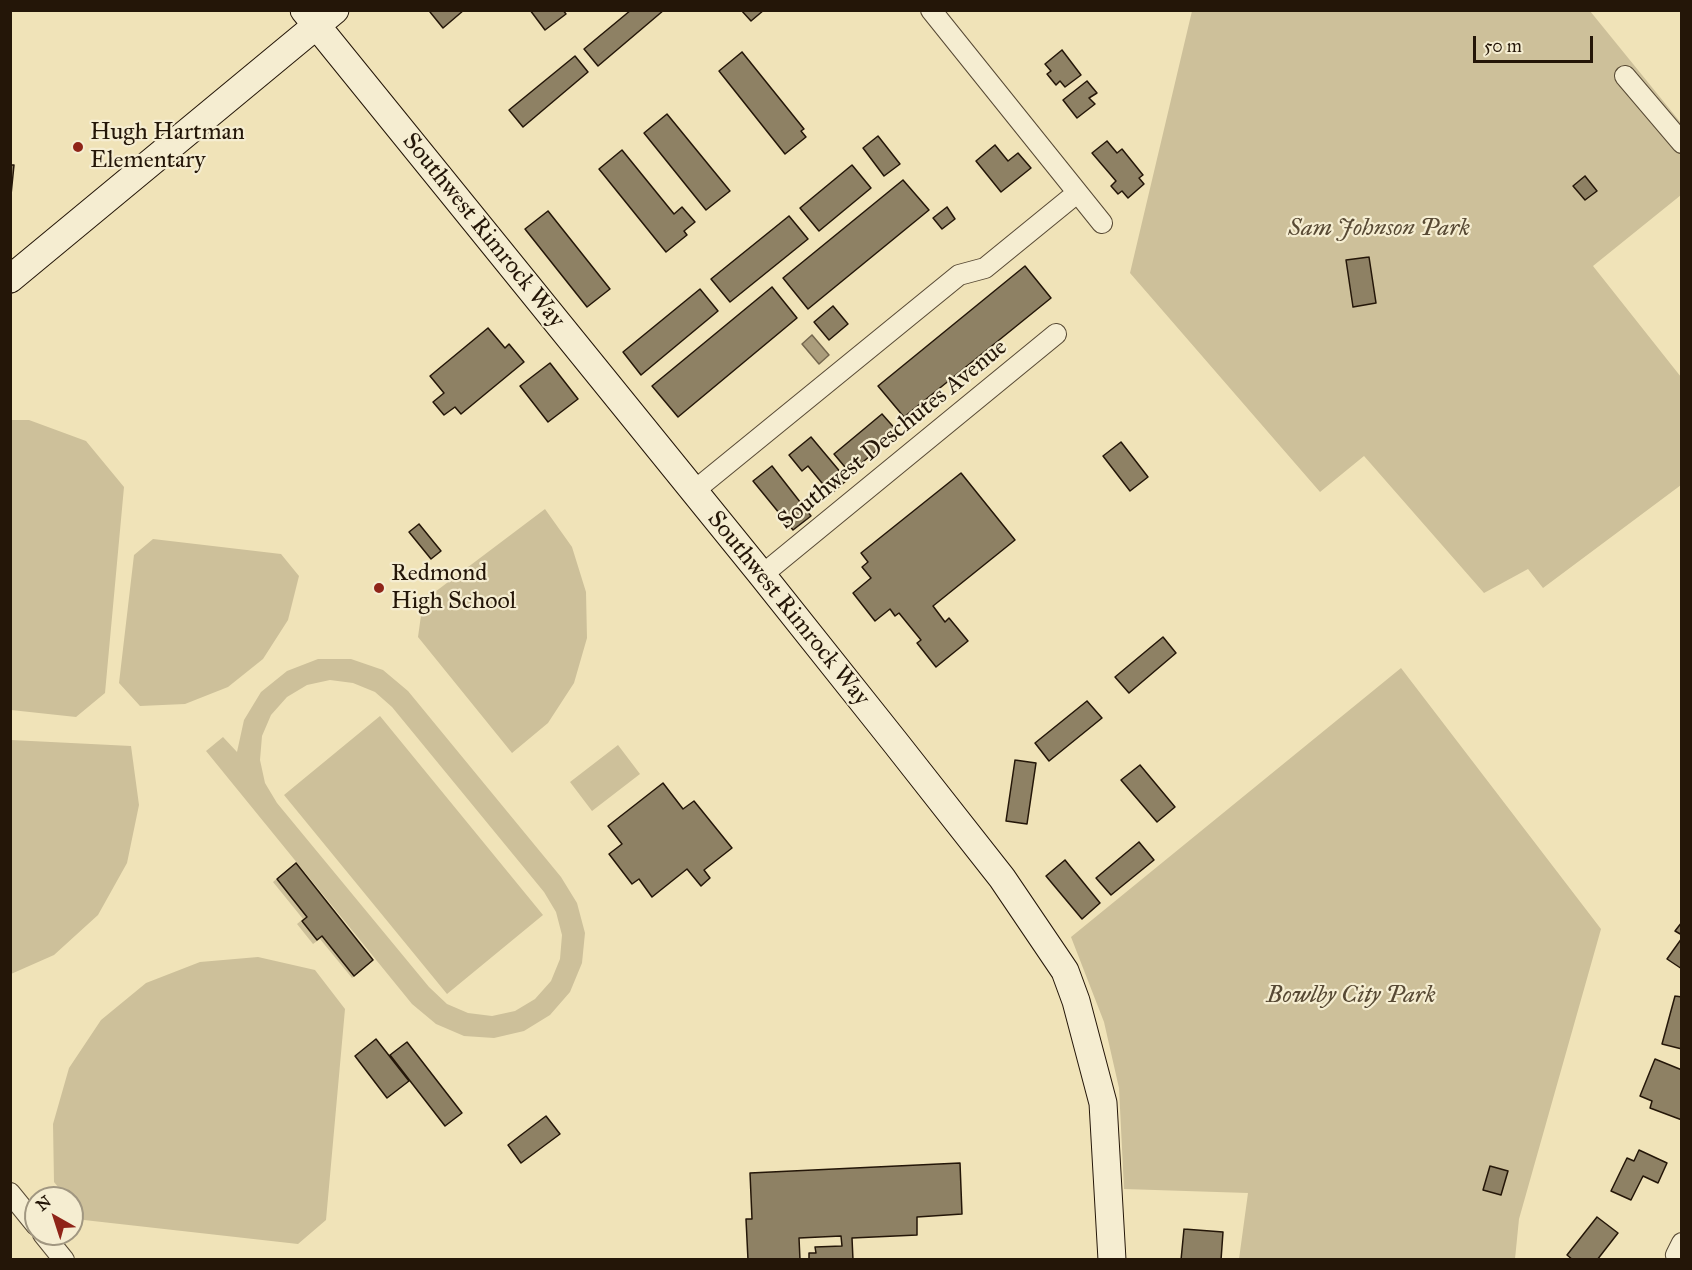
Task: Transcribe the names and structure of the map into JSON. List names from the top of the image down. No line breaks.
{"streets":{"main road":["Southwest Rimrock Way"],"street":["Southwest Deschutes Avenue"]},"crossings":[["Southwest Rimrock Way","Southwest Deschutes Avenue"]],"parks":["Sam Johnson Park","Bowlby City Park"],"places":["Hugh Hartman Elementary","Redmond High School"],"scale_bar":"50 m","north":"top left"}
